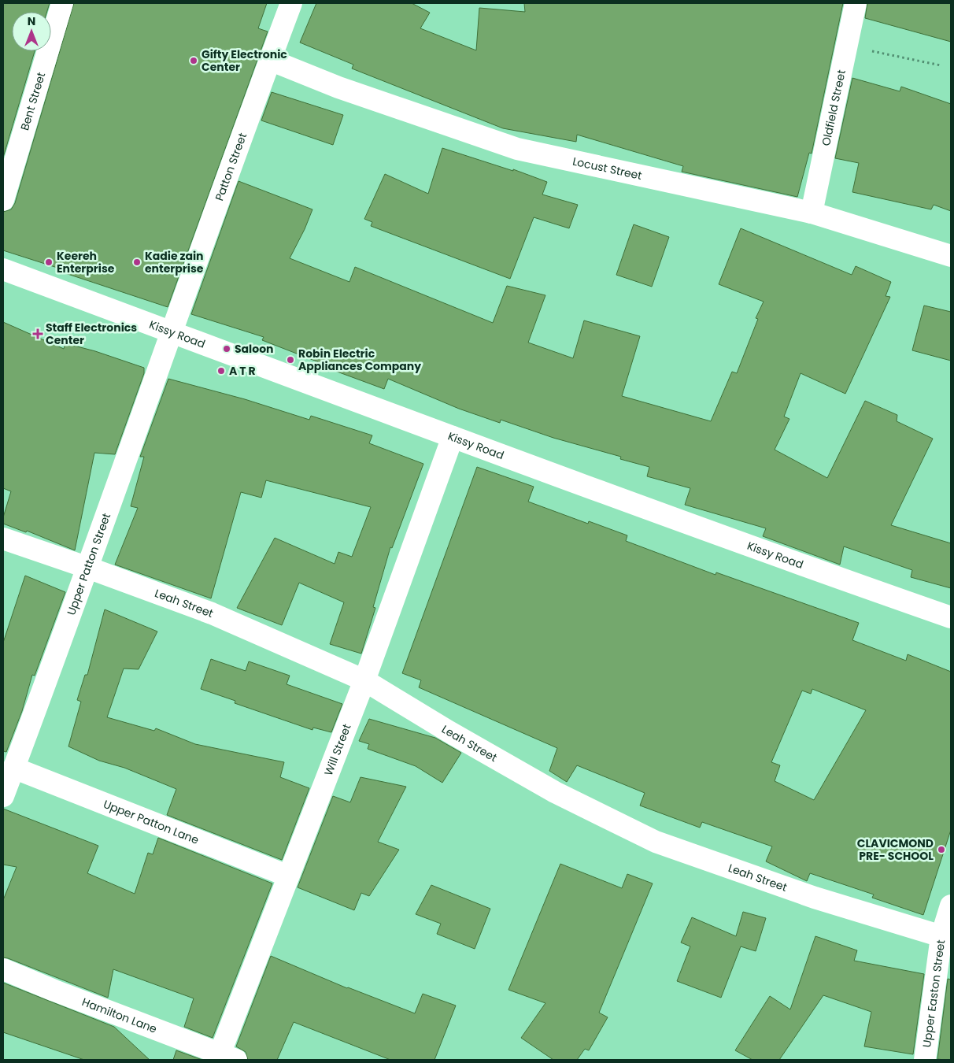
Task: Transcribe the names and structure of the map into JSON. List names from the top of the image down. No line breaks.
{"streets":{"street":["Bent Street","Oldfield Street","Patton Street","Locust Street","Kissy Road","Upper Patton Street","Leah Street","Will Street","Upper Patton Lane","Upper Easton Street","Hamilton Lane"]},"crossings":[["Oldfield Street","Locust Street"],["Patton Street","Locust Street"],["Patton Street","Kissy Road"],["Patton Street","Upper Patton Street"],["Kissy Road","Upper Patton Street"],["Kissy Road","Will Street"],["Upper Patton Street","Leah Street"],["Upper Patton Street","Upper Patton Lane"],["Leah Street","Will Street"],["Leah Street","Upper Easton Street"],["Will Street","Upper Patton Lane"],["Will Street","Hamilton Lane"]],"places":{"other":["Gifty Electronic Center","Keereh Enterprise","Kadie zain enterprise","Saloon","Robin Electric Appliances Company","A T R","CLAVICMOND PRE- SCHOOL"],"health":["Staff Electronics Center"]},"north":"top"}
